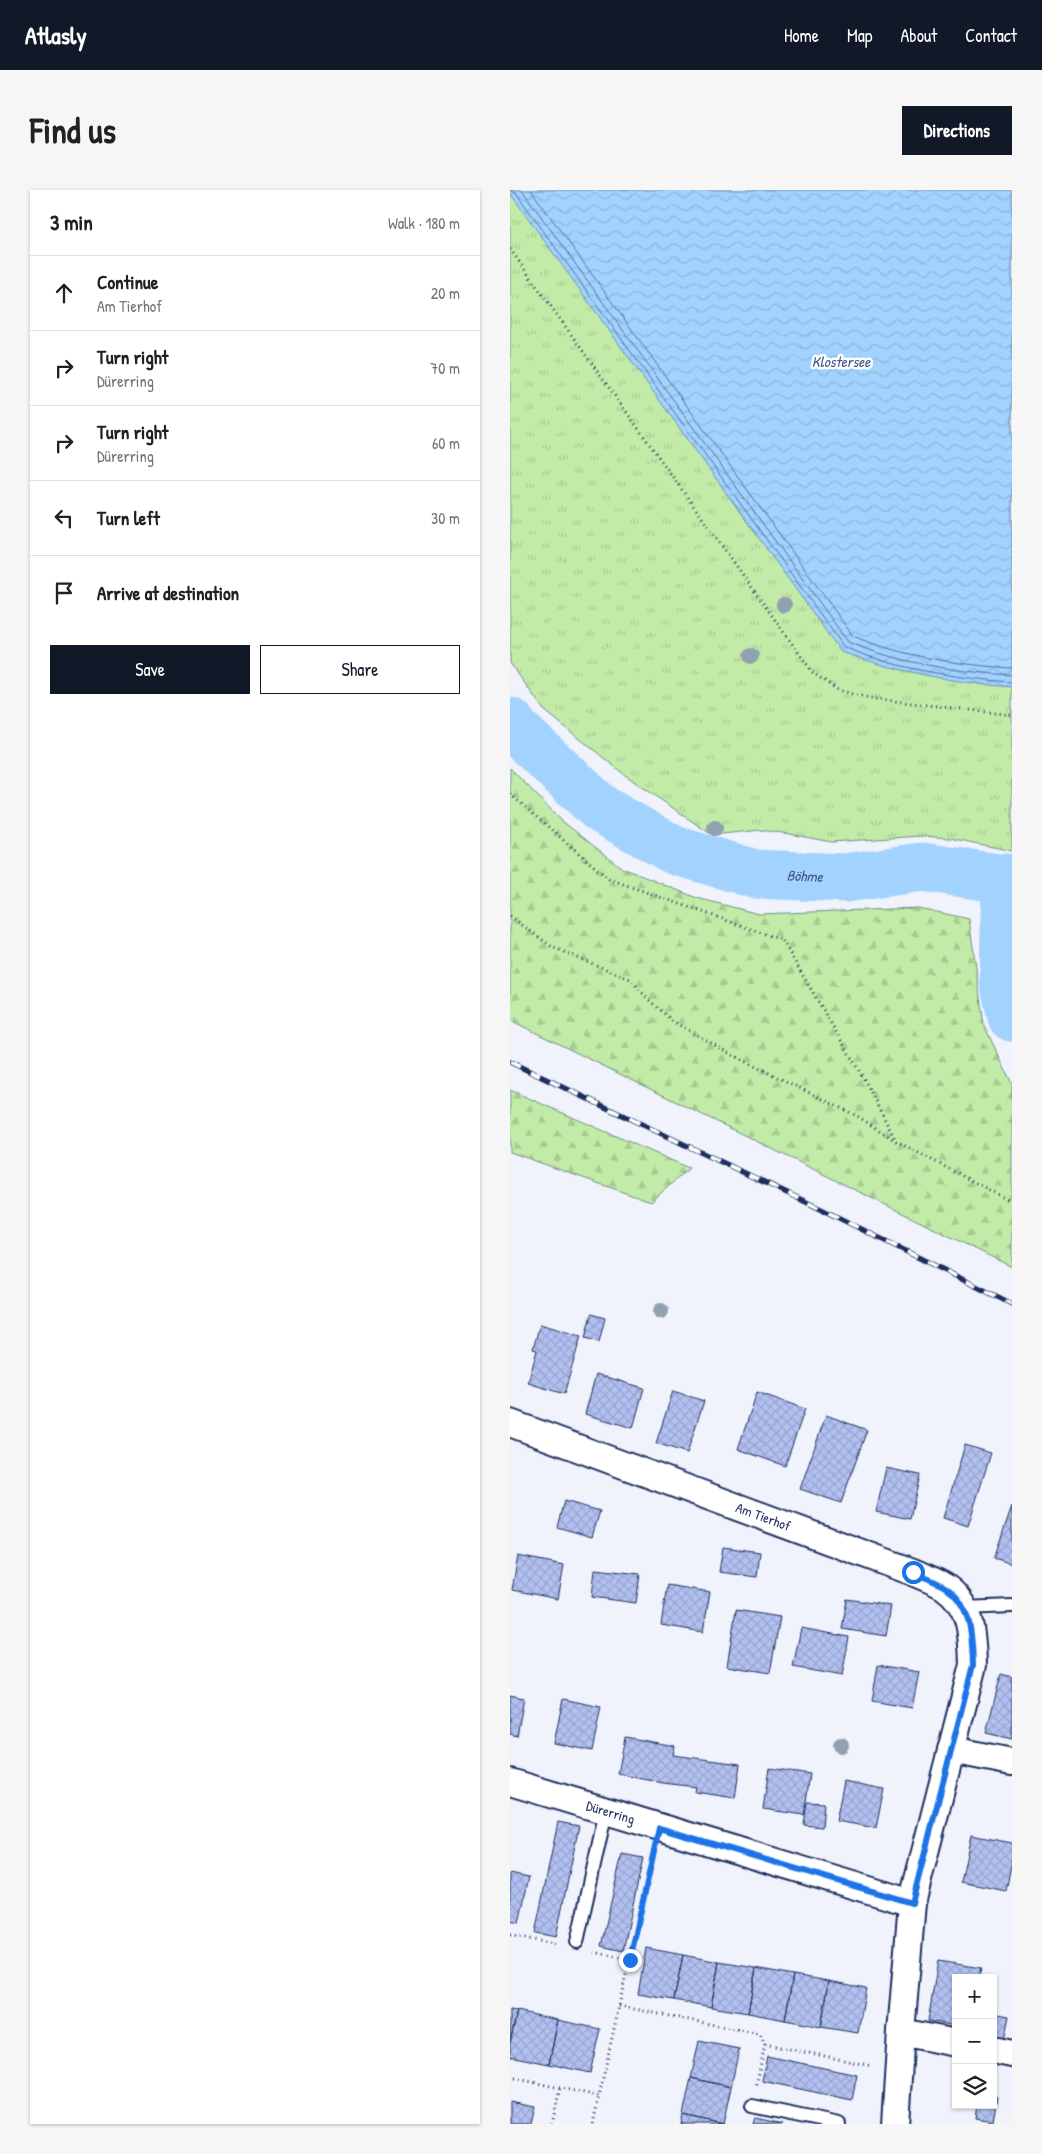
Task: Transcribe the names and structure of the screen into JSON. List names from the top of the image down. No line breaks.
{"streets":{"street":["Am Tierhof","Dürerring"]},"water":["Klostersee","Böhme"],"page":{"header":"Atlasly","nav":["Home","Map","About","Contact"],"buttons":["Directions",["Save","Share"]],"title":"Find us","heading":["3 min","Walk · 180 m"],"list":[["Continue","Am Tierhof","20 m"],["Turn right","Dürerring","70 m"],["Turn right","Dürerring","60 m"],["Turn left","30 m"],"Arrive at destination"],"map_buttons":["+","−"]}}
